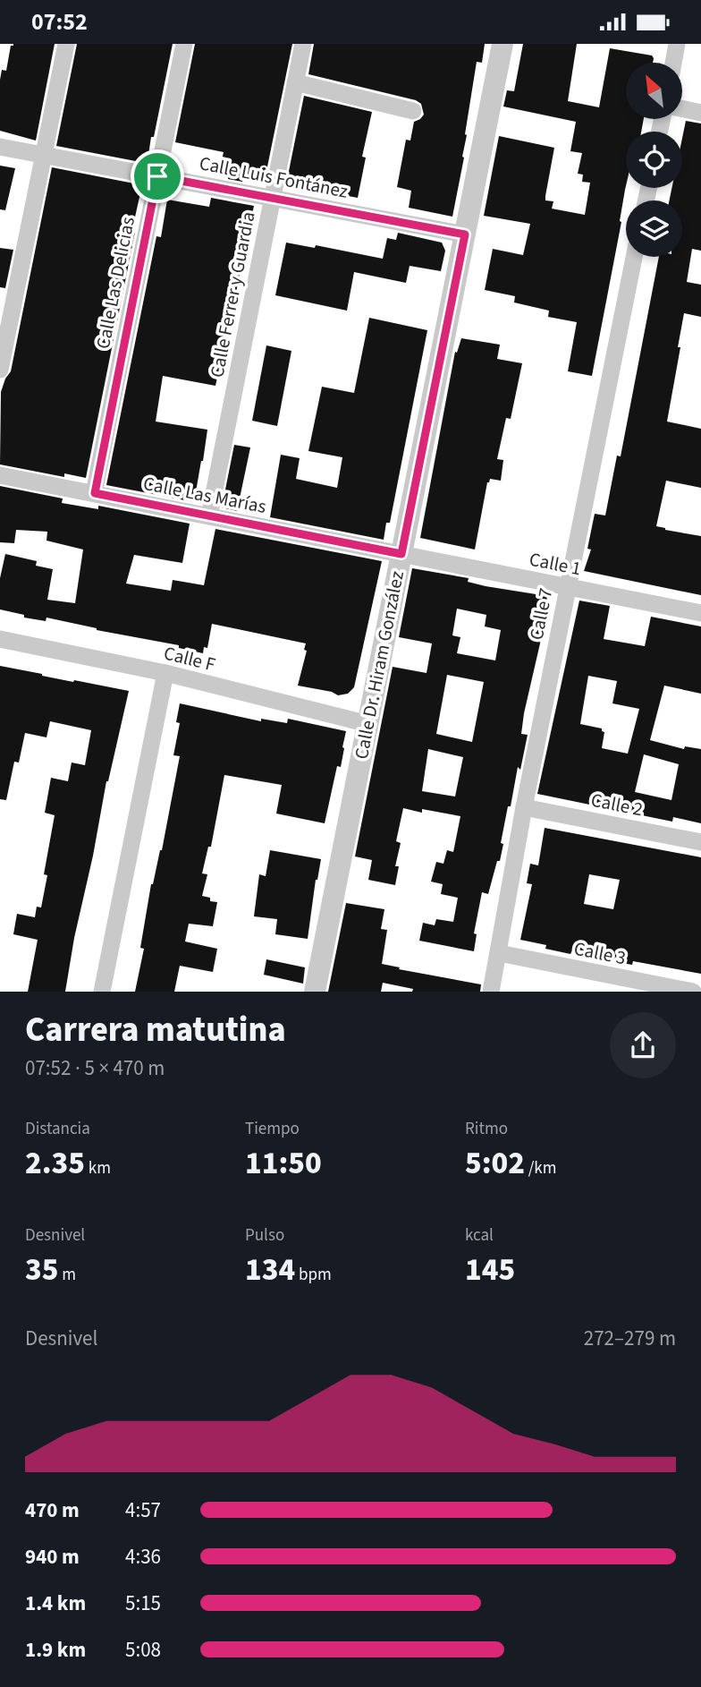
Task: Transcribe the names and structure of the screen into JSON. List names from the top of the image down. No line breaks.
{"streets":{"street":["Calle Luis Fontánez","Calle Las Delicias","Calle Ferrer y Guardia","Calle Las Marías","Calle 1","Calle 7","Calle F","Calle Dr. Hiram González","Calle 2","Calle 3"]},"crossings":[["Calle Luis Fontánez","Calle Las Delicias"],["Calle Luis Fontánez","Calle Ferrer y Guardia"],["Calle Luis Fontánez","Calle Dr. Hiram González"],["Calle Las Delicias","Calle Las Marías"],["Calle Ferrer y Guardia","Calle Las Marías"],["Calle Las Marías","Calle 1"],["Calle Las Marías","Calle Dr. Hiram González"],["Calle 1","Calle 7"],["Calle 1","Calle Dr. Hiram González"],["Calle 7","Calle 2"],["Calle 7","Calle 3"],["Calle F","Calle Dr. Hiram González"]],"north":"top left","page":{"status":"07:52","heading":["Carrera matutina","07:52 · 5 × 470 m"],"stats":[["Distancia","2.35 km"],["Tiempo","11:50"],["Ritmo","5:02 /km"],["Desnivel","35 m"],["Pulso","134 bpm"],["kcal","145"]],"chart":["Desnivel","272–279 m"],"list":[{"name":"470 m","note":"4:57"},{"name":"940 m","note":"4:36"},{"name":"1.4 km","note":"5:15"},{"name":"1.9 km","note":"5:08"}]}}
